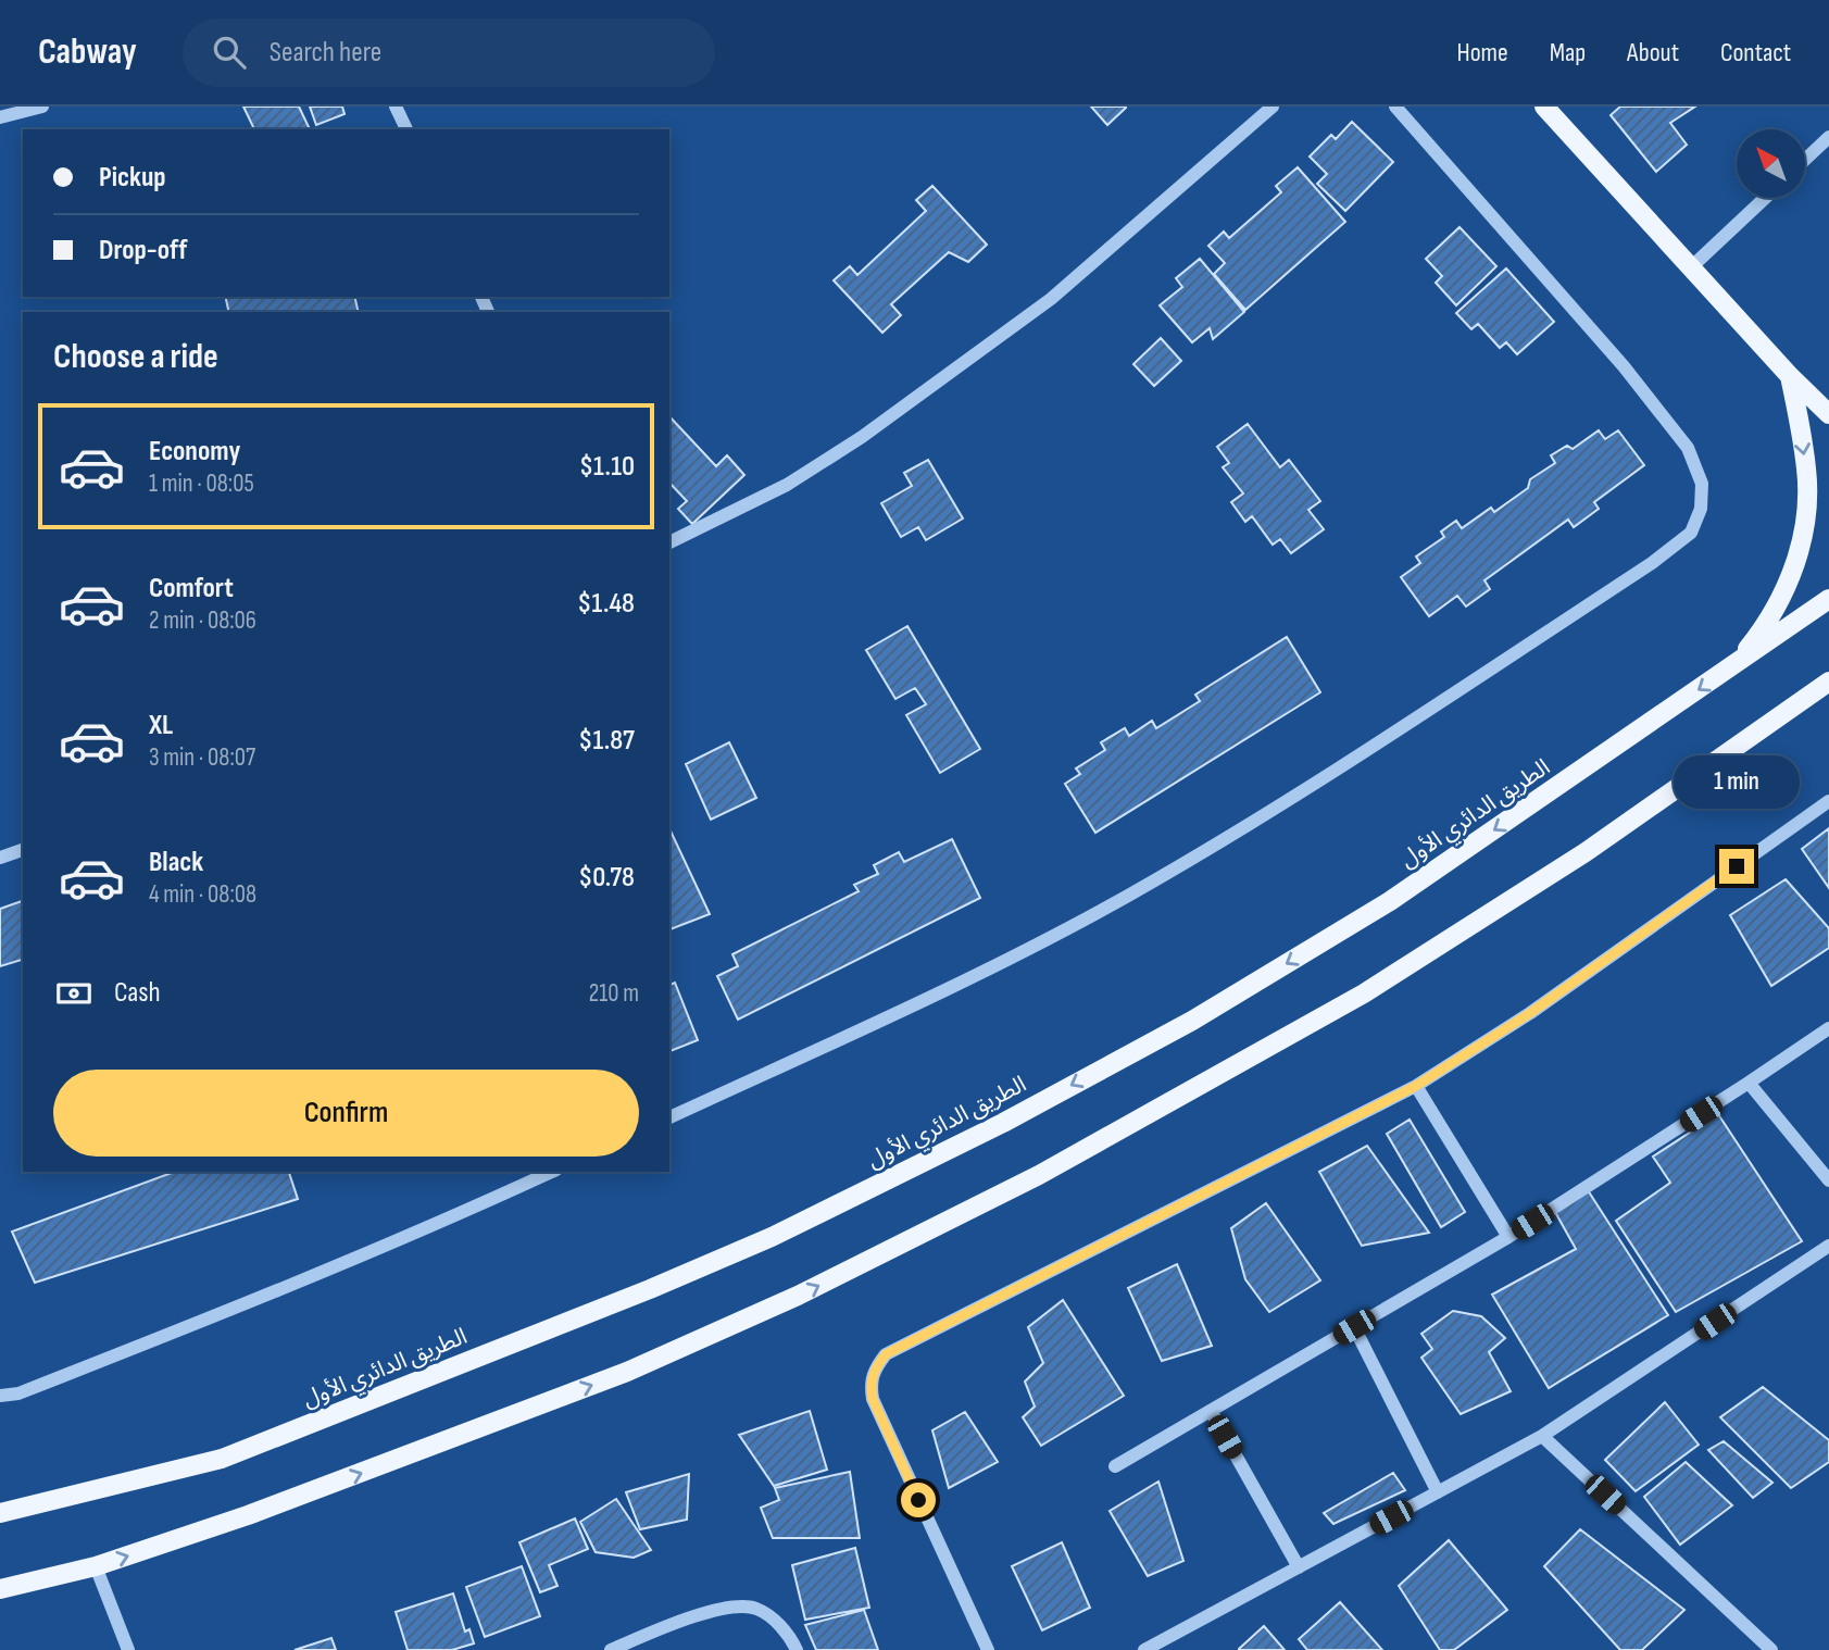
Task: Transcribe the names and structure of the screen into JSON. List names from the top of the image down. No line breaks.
{"streets":{"main road":["الطريق الدائري الأول"]},"north":"top left","page":{"header":"Cabway","search":"Search here","nav":["Home","Map","About","Contact"],"banner":["Pickup","Drop-off"],"heading":"Choose a ride","list":[{"name":"Economy","note":"1 min · 08:05","value":"$1.10"},{"name":"Comfort","note":"2 min · 08:06","value":"$1.48"},{"name":"XL","note":"3 min · 08:07","value":"$1.87"},{"name":"Black","note":"4 min · 08:08","value":"$0.78"}],"bubble":"1 min","pay":["Cash","210 m"],"buttons":"Confirm"}}
